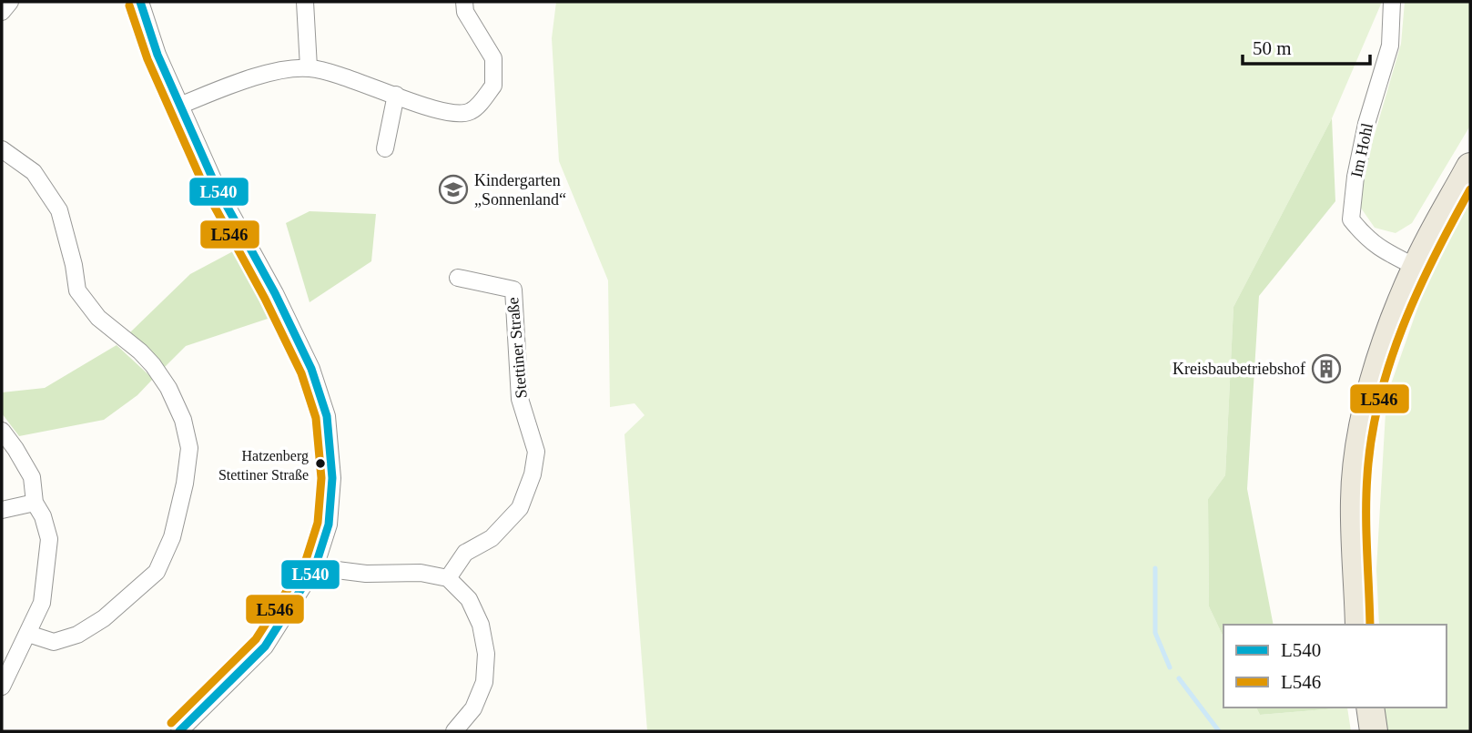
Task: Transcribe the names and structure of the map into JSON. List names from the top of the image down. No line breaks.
{"streets":{"street":["Im Hohl","Stettiner Straße"]},"places":{"school or university":["Kindergarten „Sonnenland“"],"building":["Kreisbaubetriebshof"],"other":["Hatzenberg Stettiner Straße"]},"lines":["transit line L540","transit line L546"],"legend":["L540","L546"],"scale_bar":"50 m"}
